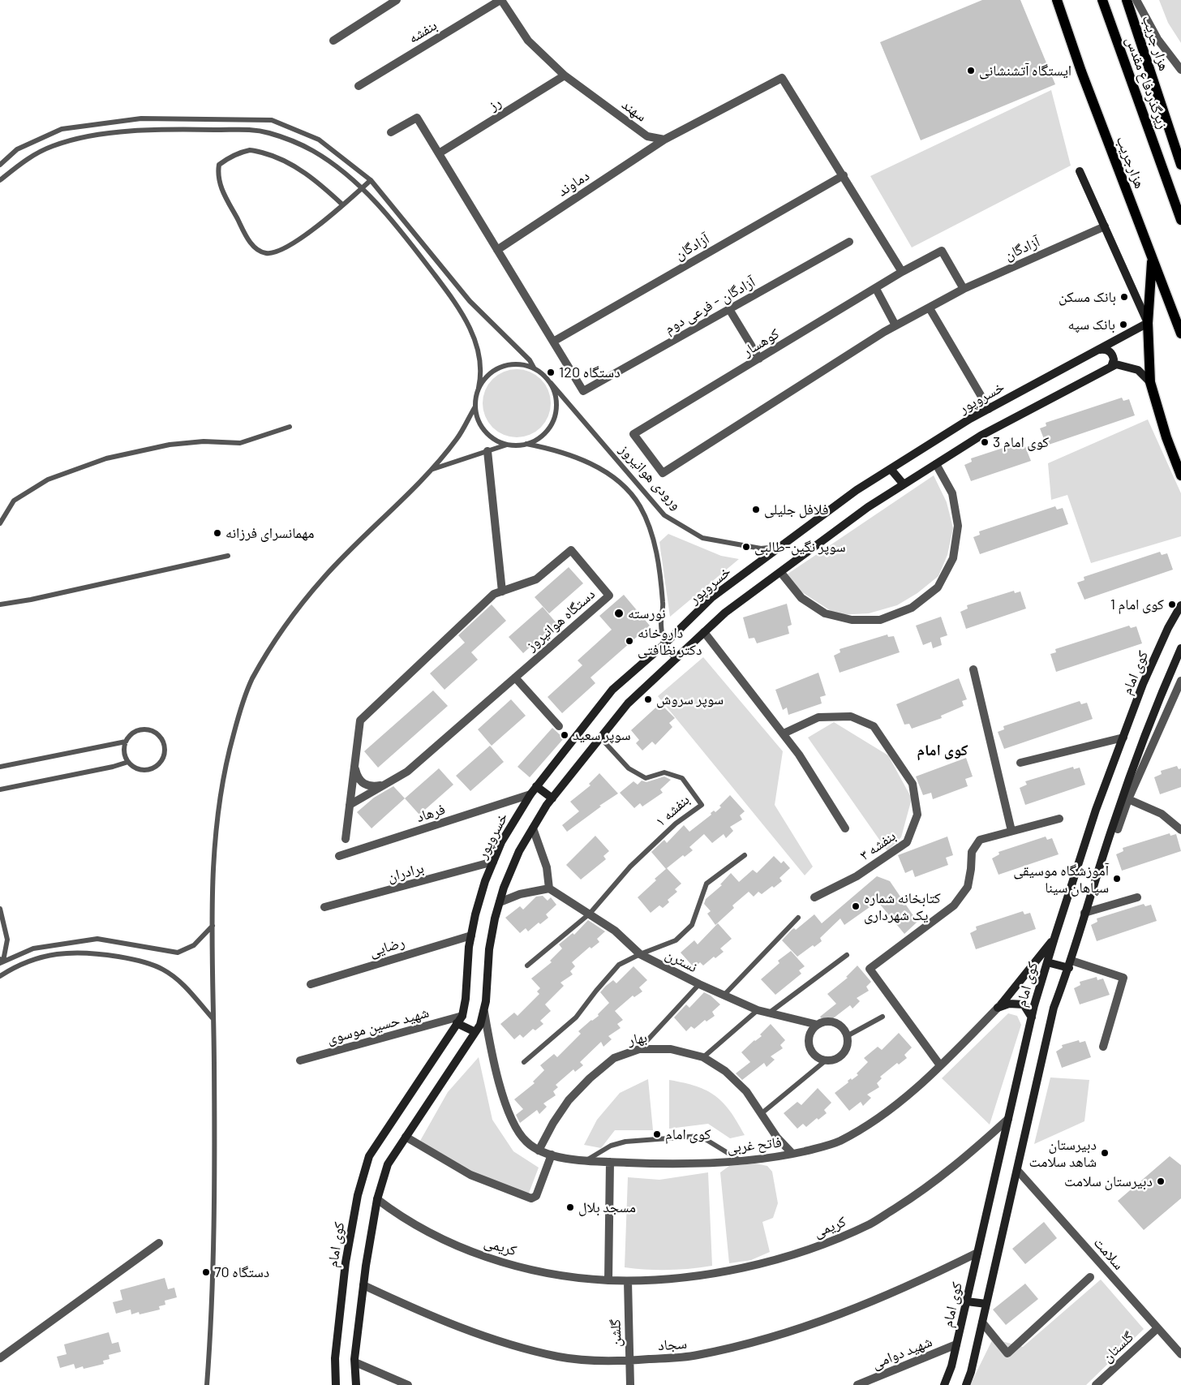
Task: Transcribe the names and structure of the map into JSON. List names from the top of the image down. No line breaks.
{"streets":{"main road":["هزار جریب","زیرگذردفاع مقدس","هزارجریب"],"street":["بنفشه","رز","سهند","دماوند","آزادگان","آزادگان - فرعی دوم","کوهسار","خسروپور","دستگاه هوانیروز","کوی امام","فرهاد","بنفشه ۳","برادران","رضایی","نسترن","شهید حسین موسوی","بهار","فاتح غربی","کریمی","سلامت","گلشن","سجاد","گلستان","شهید دوامی"],"lane":["ورودی هوانیروز","بنفشه ۱"]},"crossings":[["بنفشه","سهند"],["رز","سهند"],["سهند","دماوند"],["آزادگان","آزادگان - فرعی دوم"],["آزادگان","کوهسار"],["خسروپور","ورودی هوانیروز"],["خسروپور","کوی امام"],["خسروپور","فرهاد"],["خسروپور","برادران"],["خسروپور","رضایی"],["خسروپور","شهید حسین موسوی"],["کوی امام","شهید حسین موسوی"],["کوی امام","کریمی"],["کوی امام","سجاد"],["کوی امام","شهید دوامی"],["بنفشه ۱","نسترن"],["بهار","فاتح غربی"],["کریمی","گلشن"],["سلامت","گلستان"],["گلشن","سجاد"]],"districts":["کوی امام"],"places":["ایستگاه آتشنشانی","بانک مسکن","بانک سپه","120 دستگاه","کوی امام 3","فلافل جلیلی","مهمانسرای فرزانه","سوپر نگین-طالبی","کوی امام 1","نورسته","داروخانه دکتر نظافتی","سوپر سروش","سوپر سعید","آموزشگاه موسیقی سپاهان سینا","کتابخانه شماره یک شهرداری","کوی امام","دبیرستان شاهد سلامت","دبیرستان سلامت","مسجد بلال","70 دستگاه"]}
